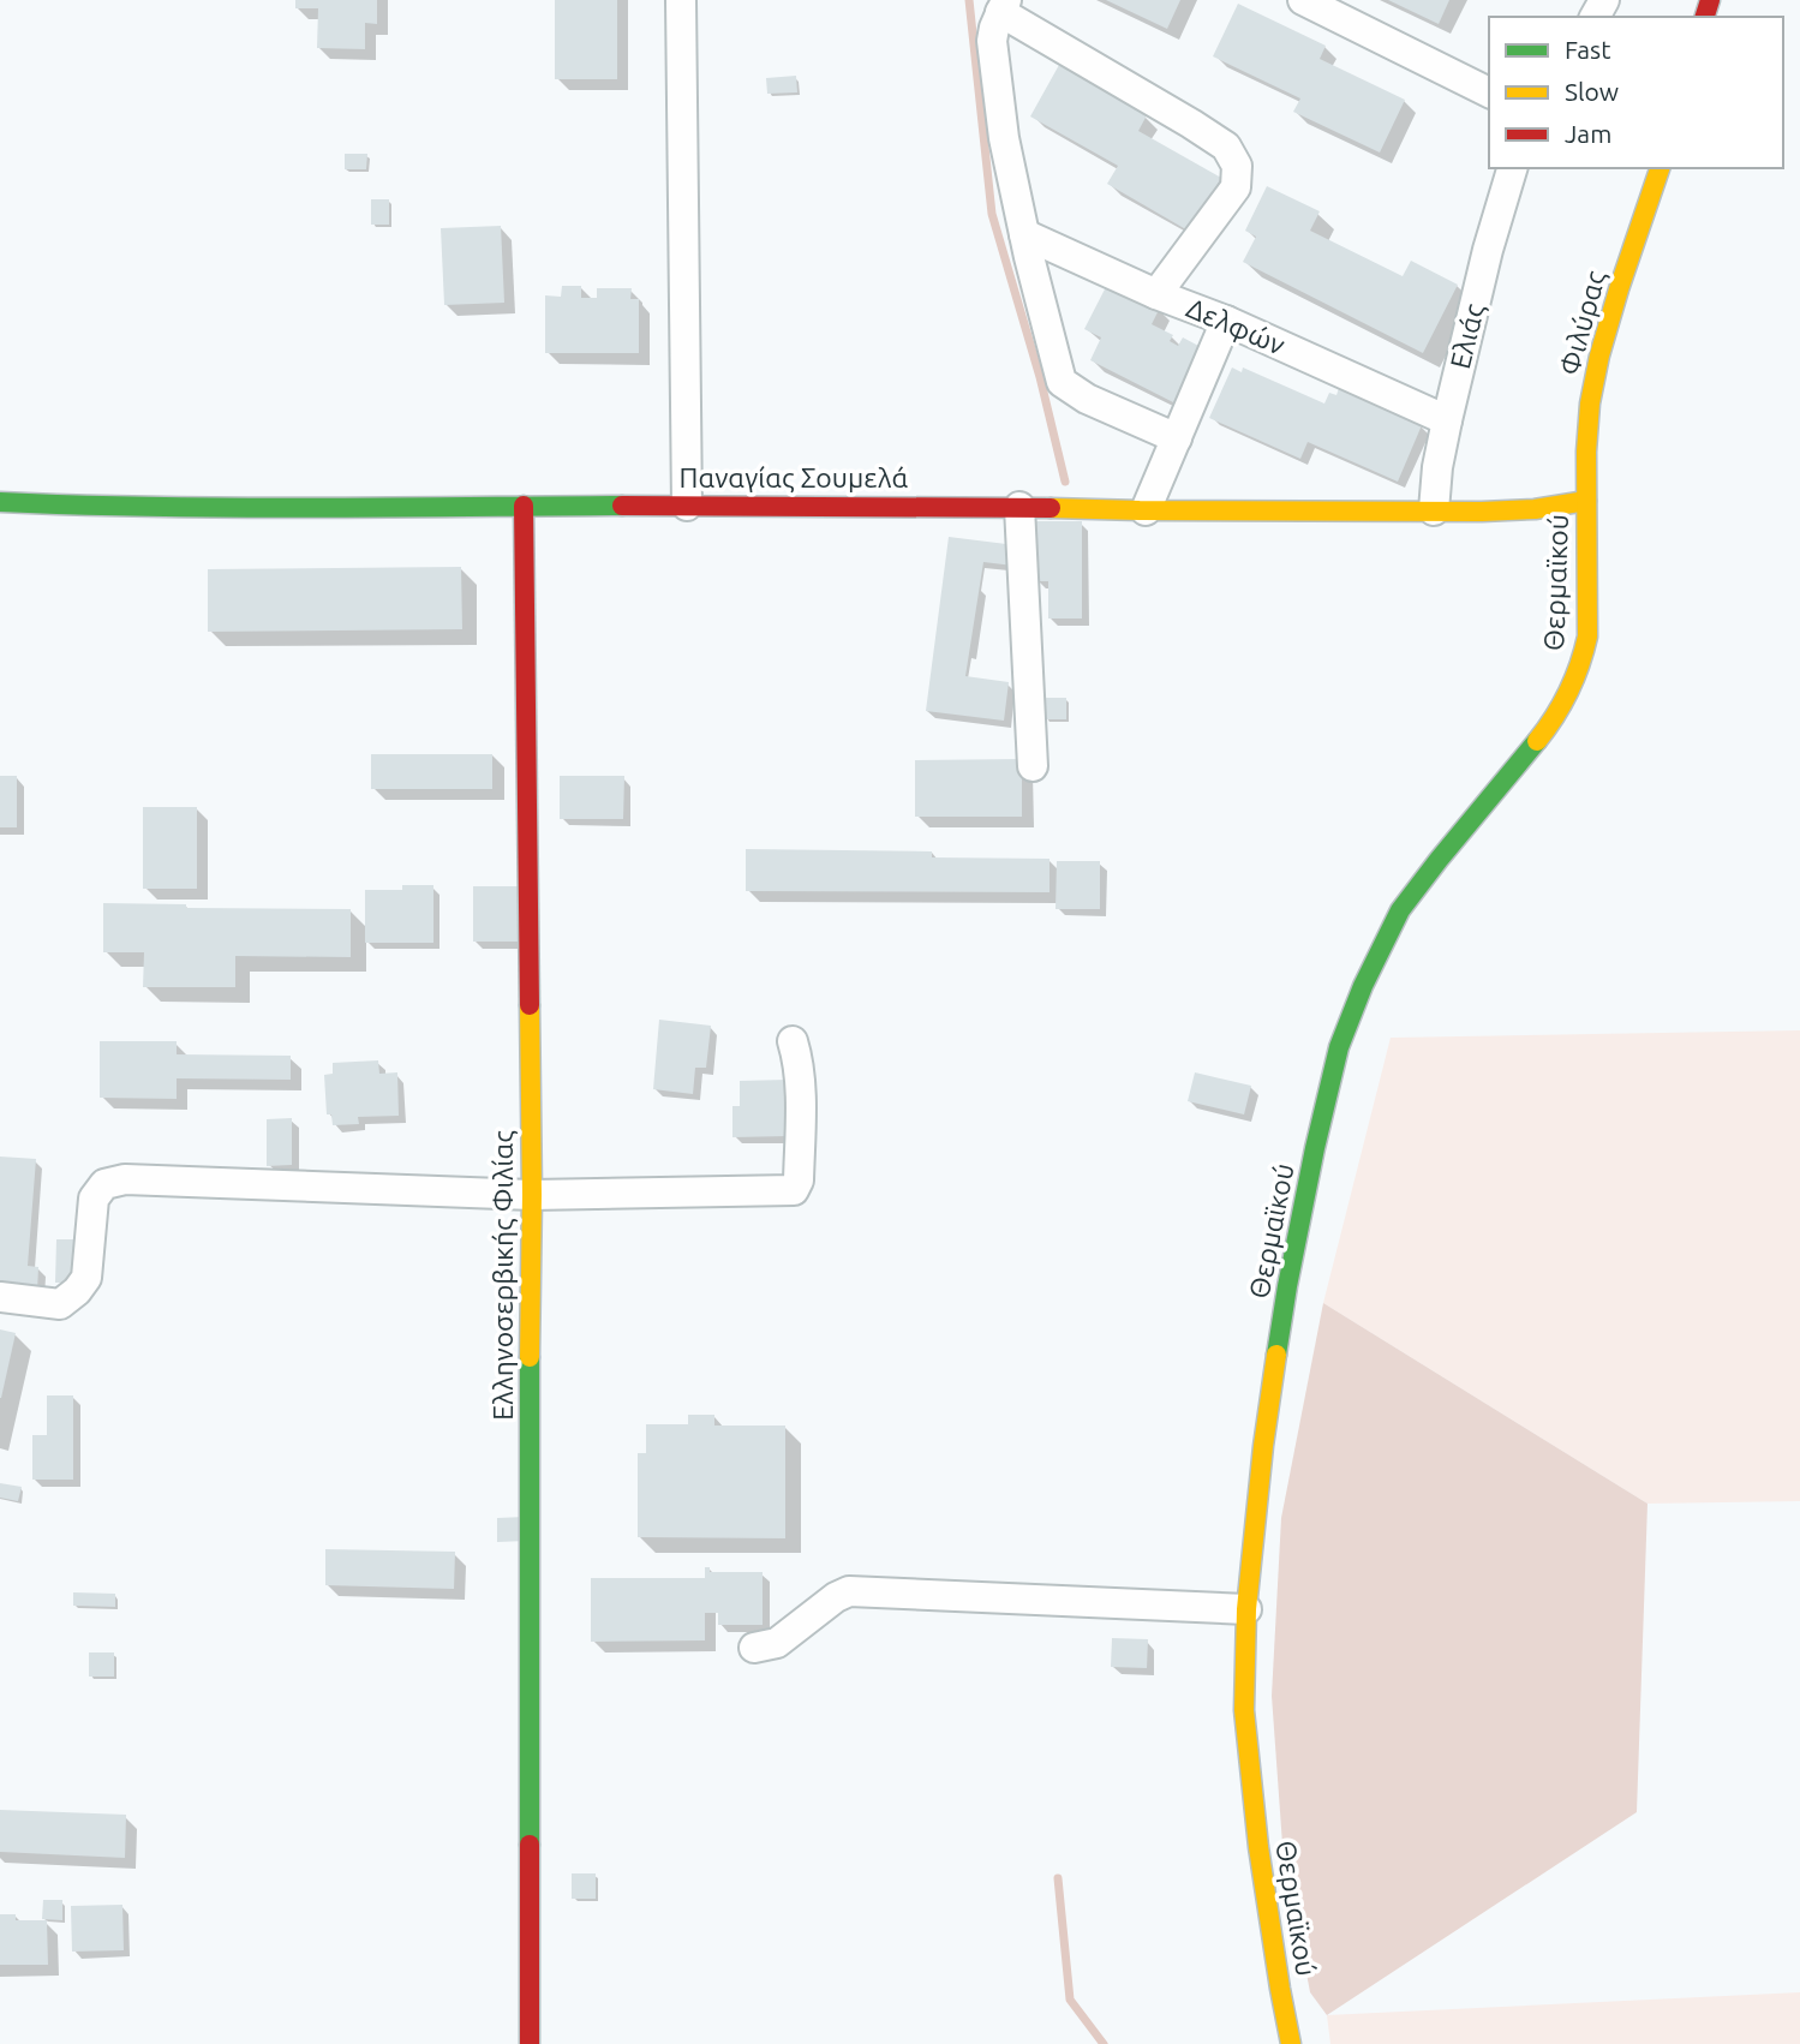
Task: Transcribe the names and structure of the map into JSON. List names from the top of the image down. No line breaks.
{"streets":{"street":["Φιλύρας","Δελφών","Ελιάς","Παναγίας Σουμελά","Θερμαϊκού","Ελληνοσερβικής Φιλίας"]},"crossings":[["Φιλύρας","Παναγίας Σουμελά"],["Φιλύρας","Θερμαϊκού"],["Δελφών","Ελιάς"],["Ελιάς","Παναγίας Σουμελά"],["Παναγίας Σουμελά","Θερμαϊκού"],["Παναγίας Σουμελά","Ελληνοσερβικής Φιλίας"]],"legend":["Fast","Slow","Jam"]}
